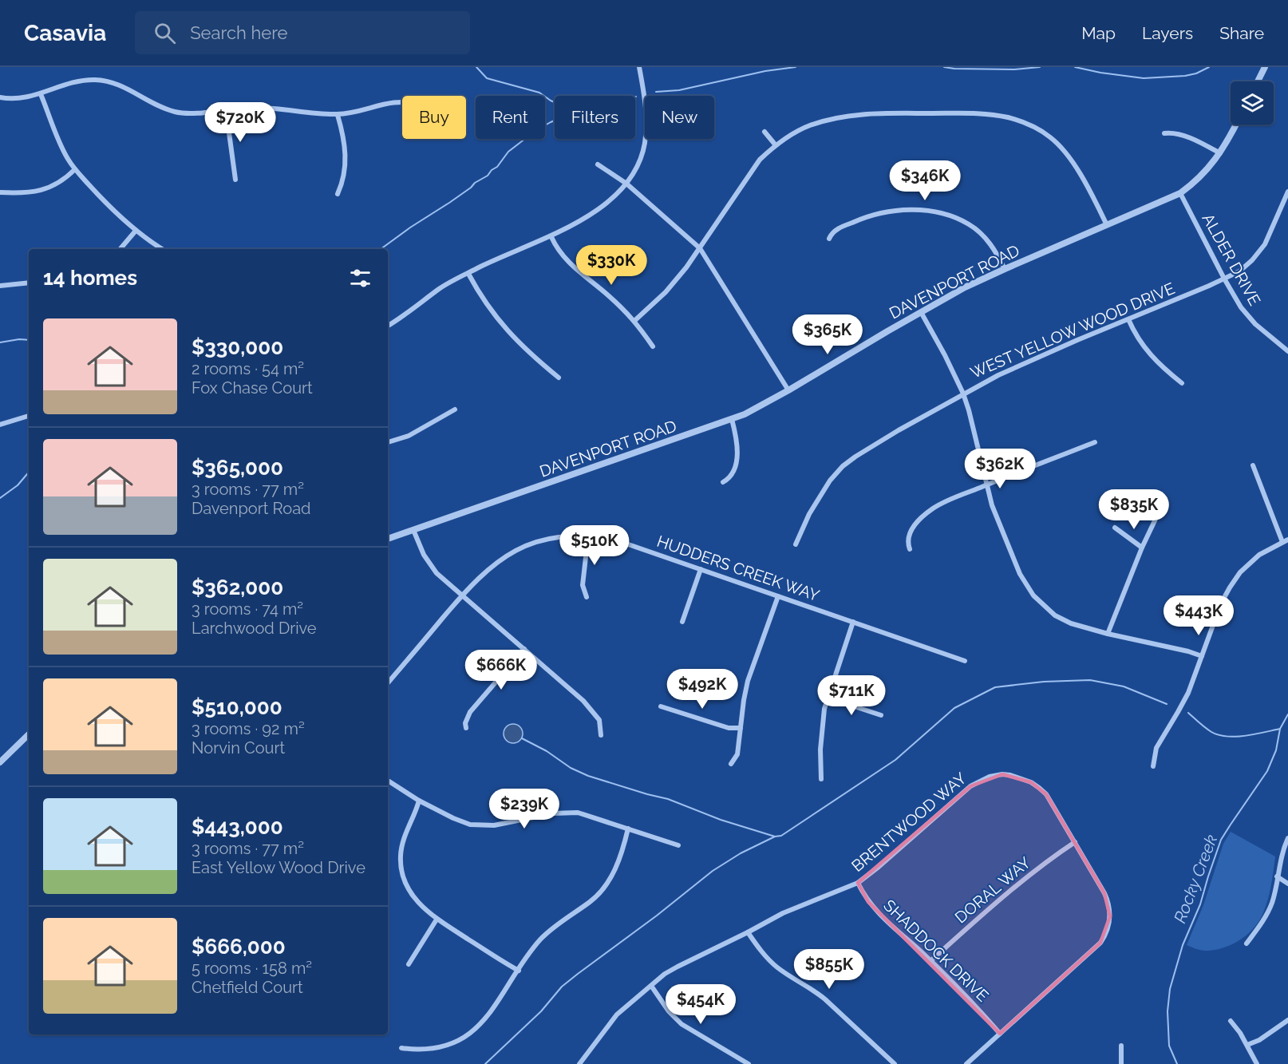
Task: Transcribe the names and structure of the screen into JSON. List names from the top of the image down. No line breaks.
{"streets":{"street":["ALDER DRIVE","DAVENPORT ROAD","WEST YELLOW WOOD DRIVE","HUDDERS CREEK WAY","BRENTWOOD WAY","DORAL WAY","SHADDOCK DRIVE"]},"crossings":[["ALDER DRIVE","DAVENPORT ROAD"],["ALDER DRIVE","WEST YELLOW WOOD DRIVE"],["BRENTWOOD WAY","DORAL WAY"],["BRENTWOOD WAY","SHADDOCK DRIVE"],["DORAL WAY","SHADDOCK DRIVE"]],"water":["Rocky Creek"],"page":{"header":"Casavia","search":"Search here","nav":["Map","Layers","Share"],"chip":["Buy","Rent","Filters","New"],"price":["$720K","$346K","$330K","$365K","$362K","$835K","$510K","$443K","$666K","$492K","$711K","$239K","$855K","$454K"],"heading":"14 homes","list":[{"name":"$330,000","note":"2 rooms · 54 m² · Fox Chase Court"},{"name":"$365,000","note":"3 rooms · 77 m² · Davenport Road"},{"name":"$362,000","note":"3 rooms · 74 m² · Larchwood Drive"},{"name":"$510,000","note":"3 rooms · 92 m² · Norvin Court"},{"name":"$443,000","note":"3 rooms · 77 m² · East Yellow Wood Drive"},{"name":"$666,000","note":"5 rooms · 158 m² · Chetfield Court"}]}}
